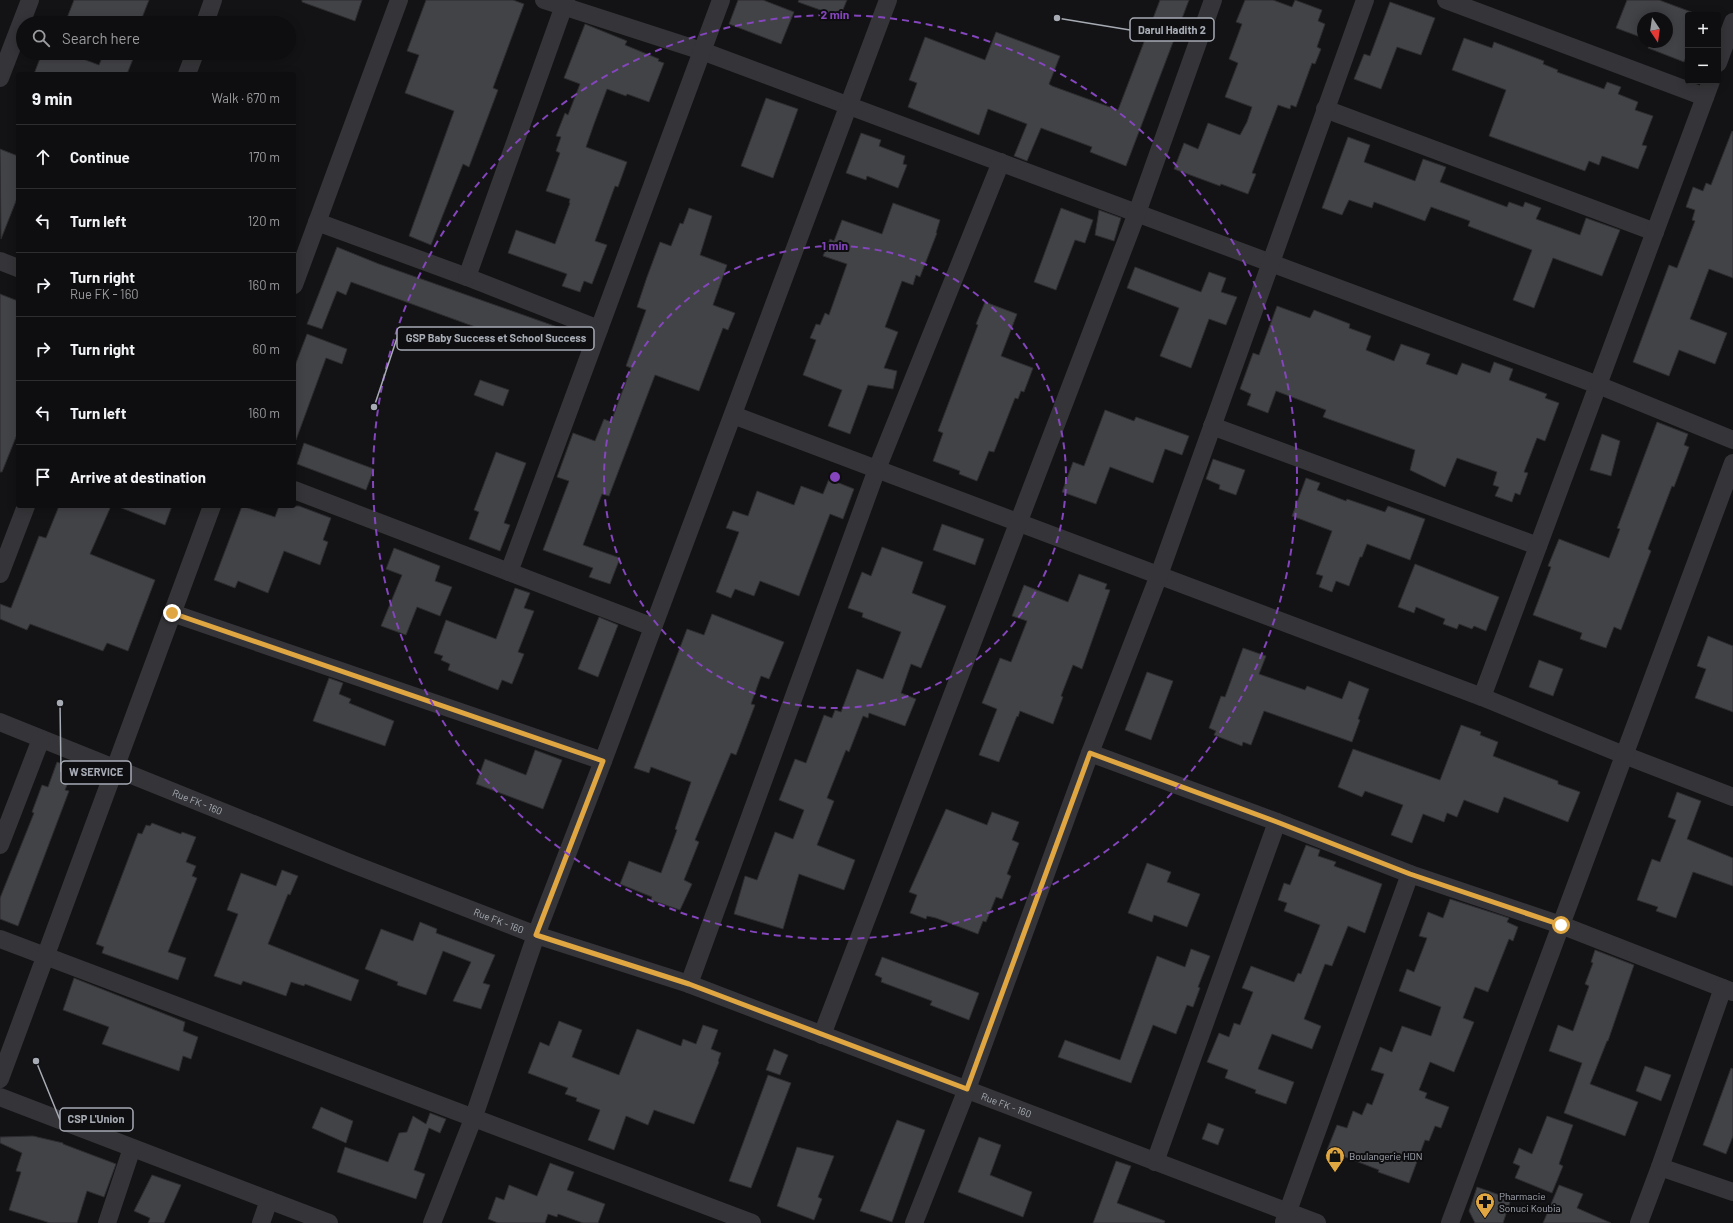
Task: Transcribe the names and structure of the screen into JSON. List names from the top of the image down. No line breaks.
{"streets":{"street":["Rue FK - 160"]},"places":{"other":["Darul Hadith 2","GSP Baby Success et School Success","W SERVICE","CSP L'Union"],"shop":["Boulangerie HDN"],"pharmacy":["Pharmacie Sonuci Koubia"]},"north":"bottom","page":{"map_buttons":["+","−"],"search":"Search here","heading":["9 min","Walk · 670 m"],"list":[["Continue","170 m"],["Turn left","120 m"],["Turn right","Rue FK - 160","160 m"],["Turn right","60 m"],["Turn left","160 m"],"Arrive at destination"]},"rings":["2 min","1 min"]}
